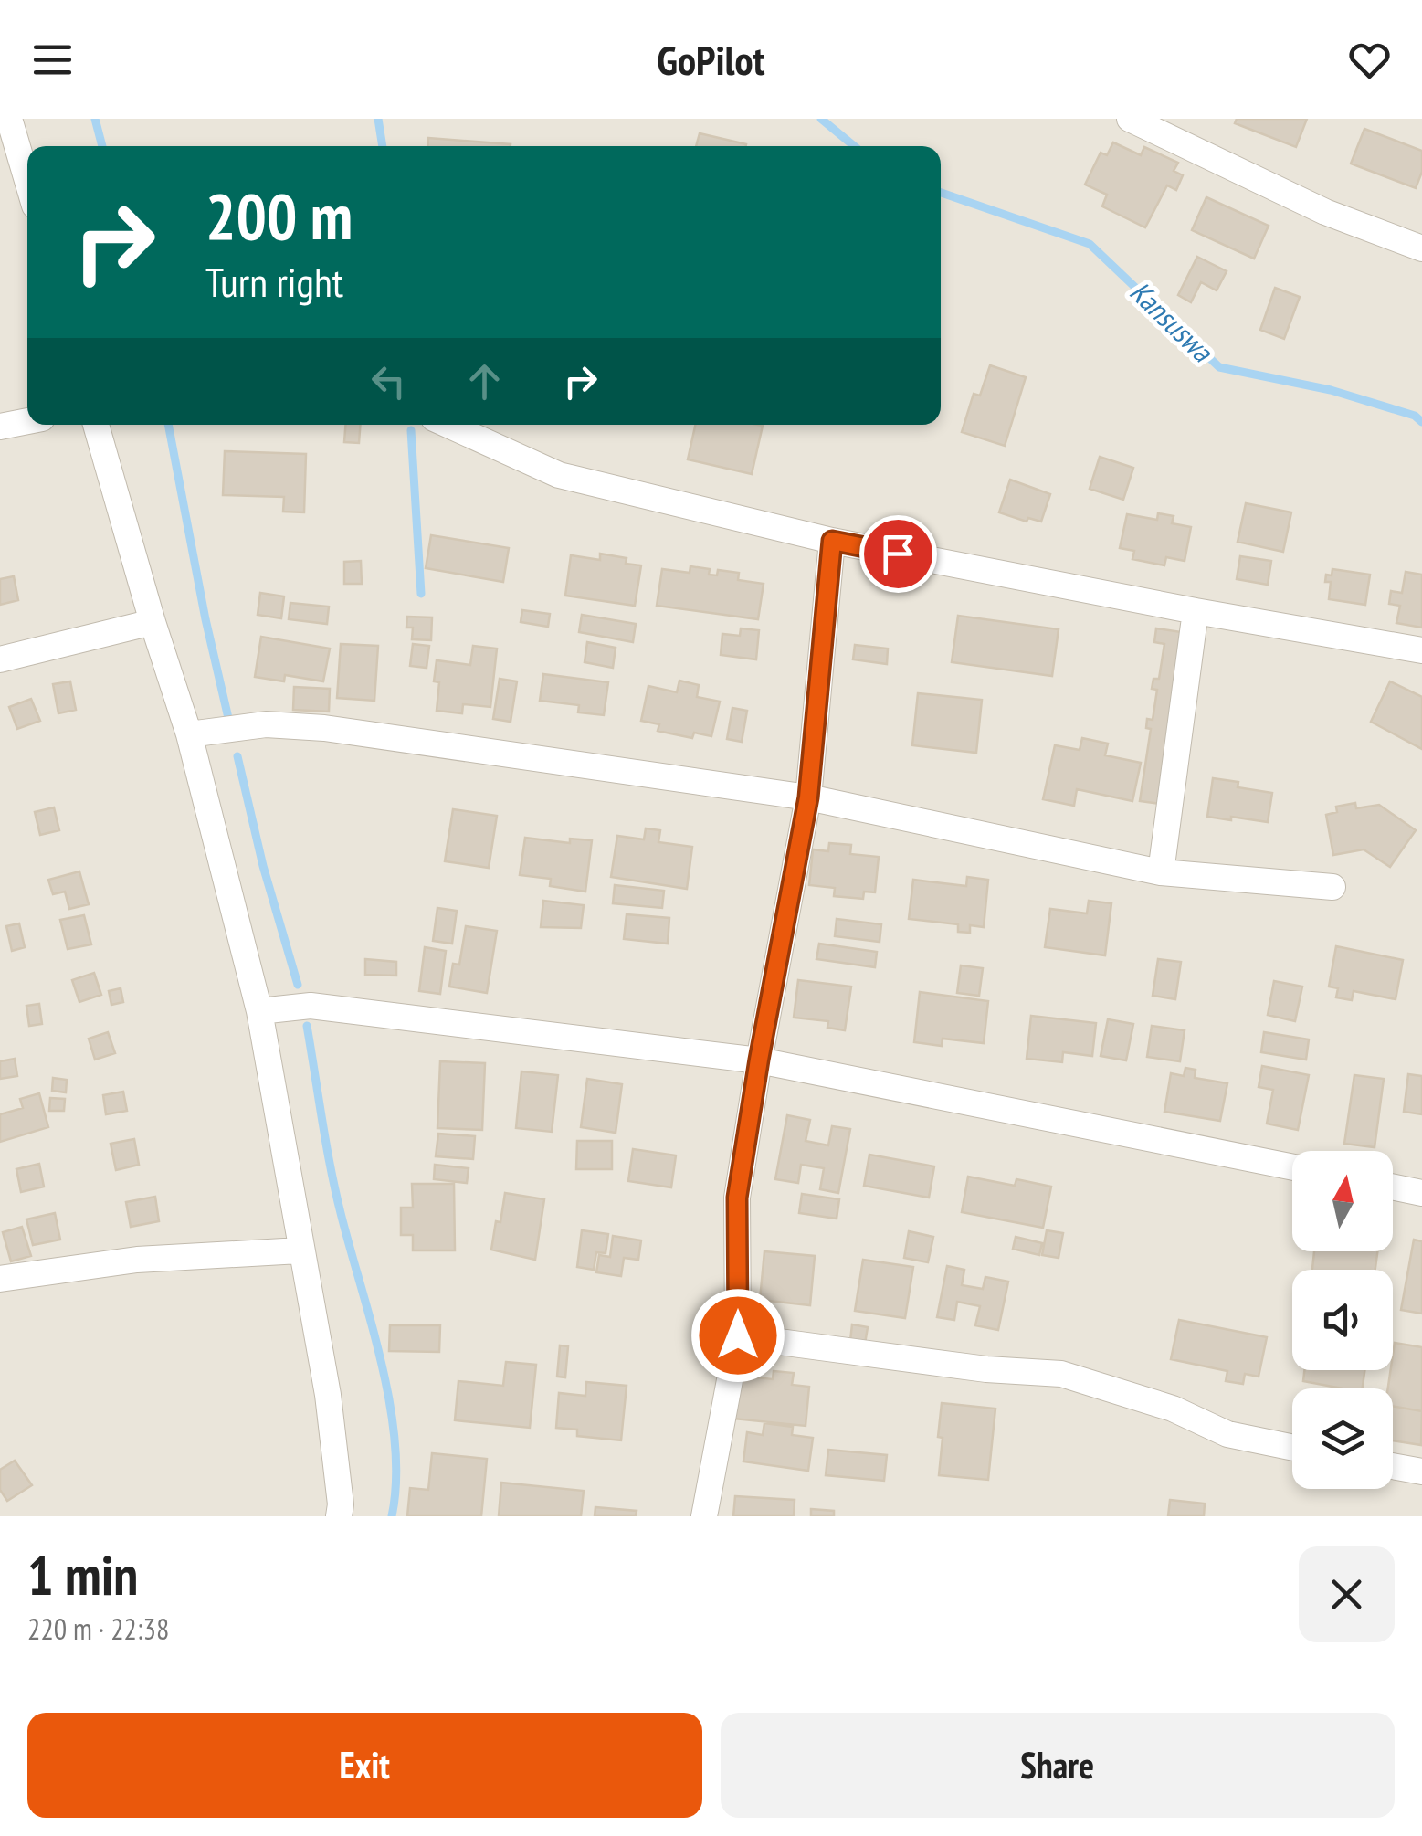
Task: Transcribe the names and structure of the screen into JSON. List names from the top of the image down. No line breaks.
{"water":["Kansuswa"],"north":"top","page":{"header":"GoPilot","turn":["200 m","Turn right"],"heading":["1 min","220 m · 22:38"],"buttons":["Exit","Share"]}}
